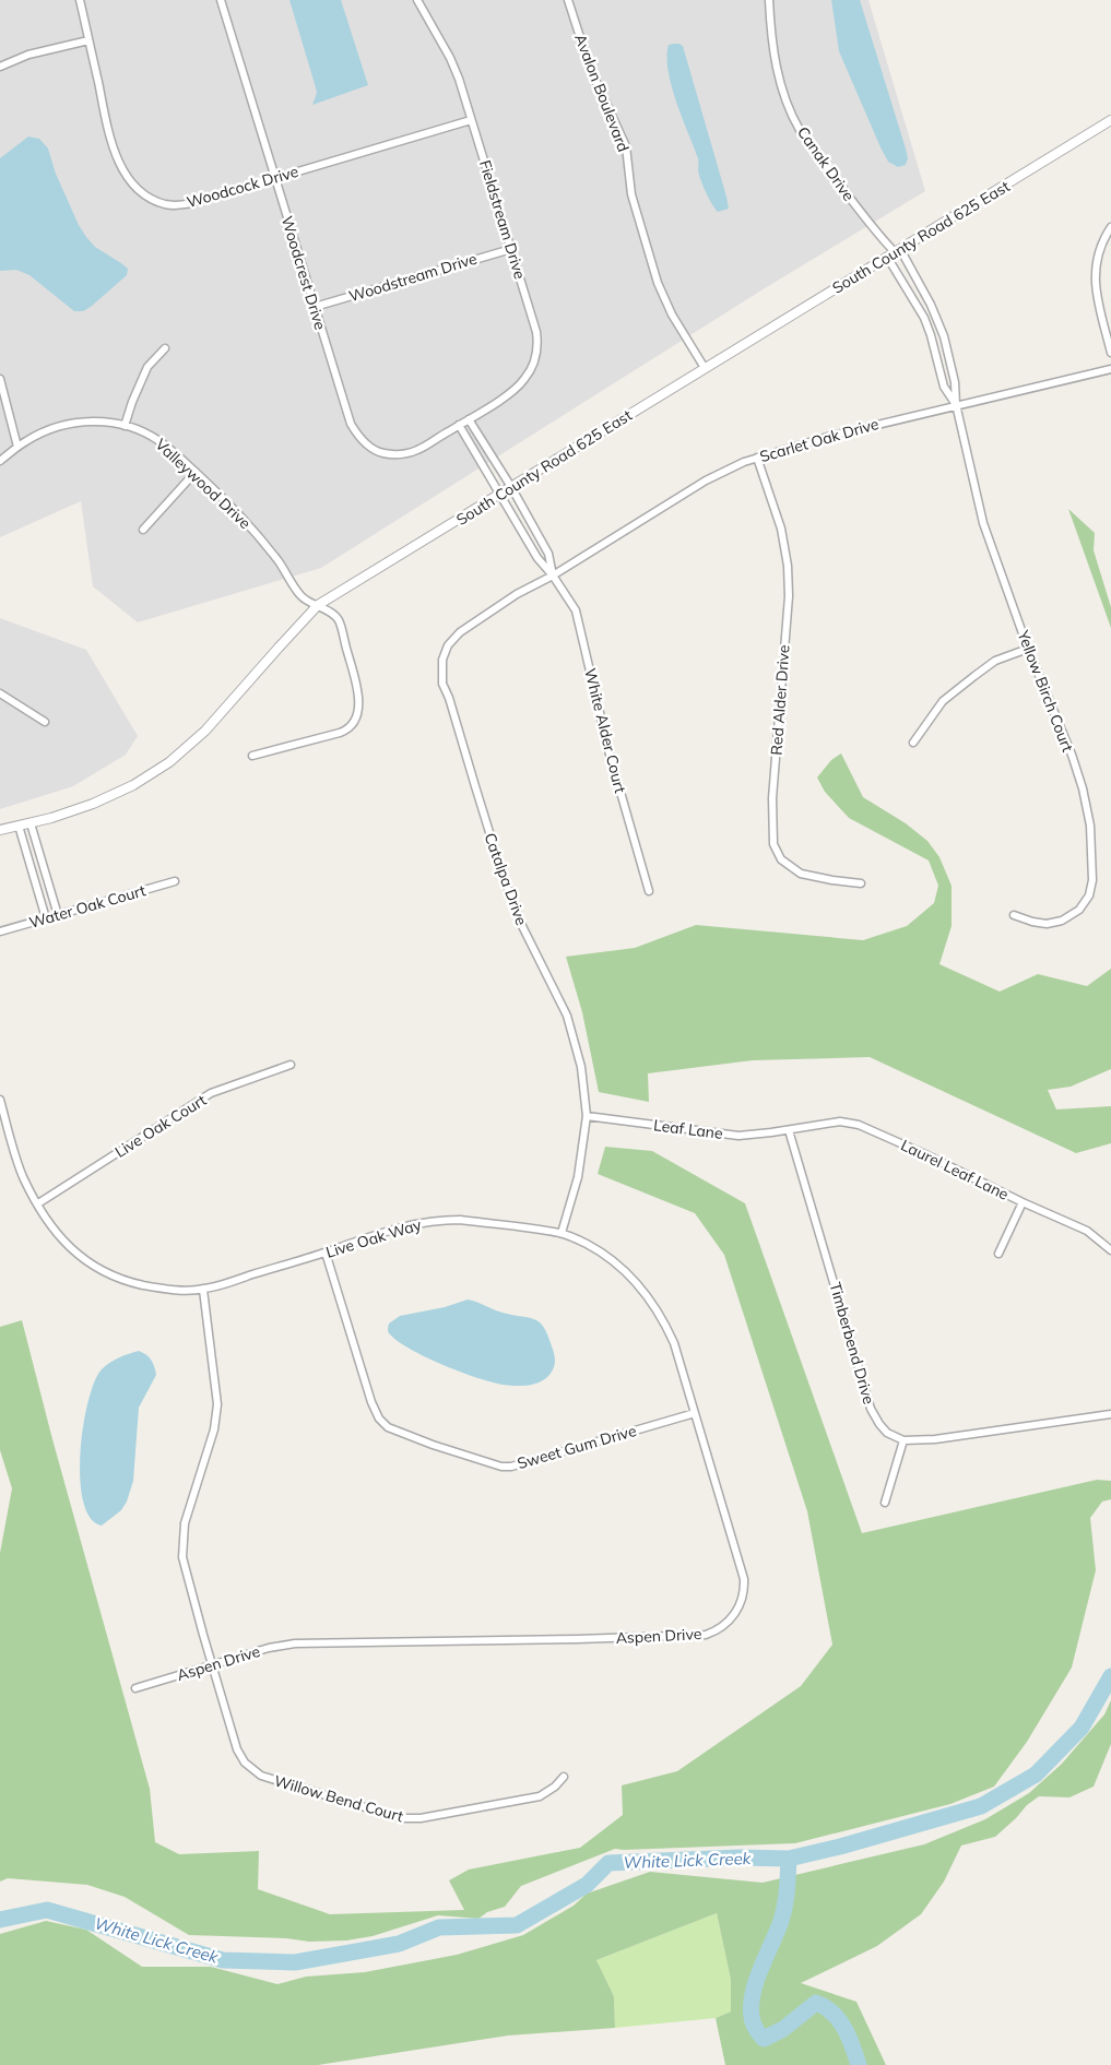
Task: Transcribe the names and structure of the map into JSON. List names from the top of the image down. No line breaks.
{"streets":{"street":["Avalon Boulevard","Canak Drive","Woodcock Drive","Fieldstream Drive","South County Road 625 East","Woodcrest Drive","Woodstream Drive","Scarlet Oak Drive","Valleywood Drive","Yellow Birch Court","Red Alder Drive","White Alder Court","Catalpa Drive","Water Oak Court","Live Oak Court","Leaf Lane","Laurel Leaf Lane","Live Oak Way","Timberbend Drive","Sweet Gum Drive","Aspen Drive","Willow Bend Court"]},"crossings":[["Avalon Boulevard","South County Road 625 East"],["Canak Drive","South County Road 625 East"],["Canak Drive","Yellow Birch Court"],["Woodcock Drive","Fieldstream Drive"],["Woodcock Drive","Woodcrest Drive"],["Fieldstream Drive","Woodcrest Drive"],["Fieldstream Drive","Woodstream Drive"],["South County Road 625 East","Valleywood Drive"],["South County Road 625 East","Yellow Birch Court"],["South County Road 625 East","White Alder Court"],["Woodcrest Drive","Woodstream Drive"],["Scarlet Oak Drive","Yellow Birch Court"],["Scarlet Oak Drive","Red Alder Drive"],["Scarlet Oak Drive","White Alder Court"],["Scarlet Oak Drive","Catalpa Drive"],["White Alder Court","Catalpa Drive"],["Catalpa Drive","Leaf Lane"],["Catalpa Drive","Live Oak Way"],["Catalpa Drive","Aspen Drive"],["Live Oak Court","Live Oak Way"],["Leaf Lane","Laurel Leaf Lane"],["Leaf Lane","Timberbend Drive"],["Laurel Leaf Lane","Timberbend Drive"],["Live Oak Way","Sweet Gum Drive"],["Live Oak Way","Aspen Drive"],["Live Oak Way","Willow Bend Court"],["Sweet Gum Drive","Aspen Drive"],["Aspen Drive","Willow Bend Court"]],"water":["White Lick Creek"]}
